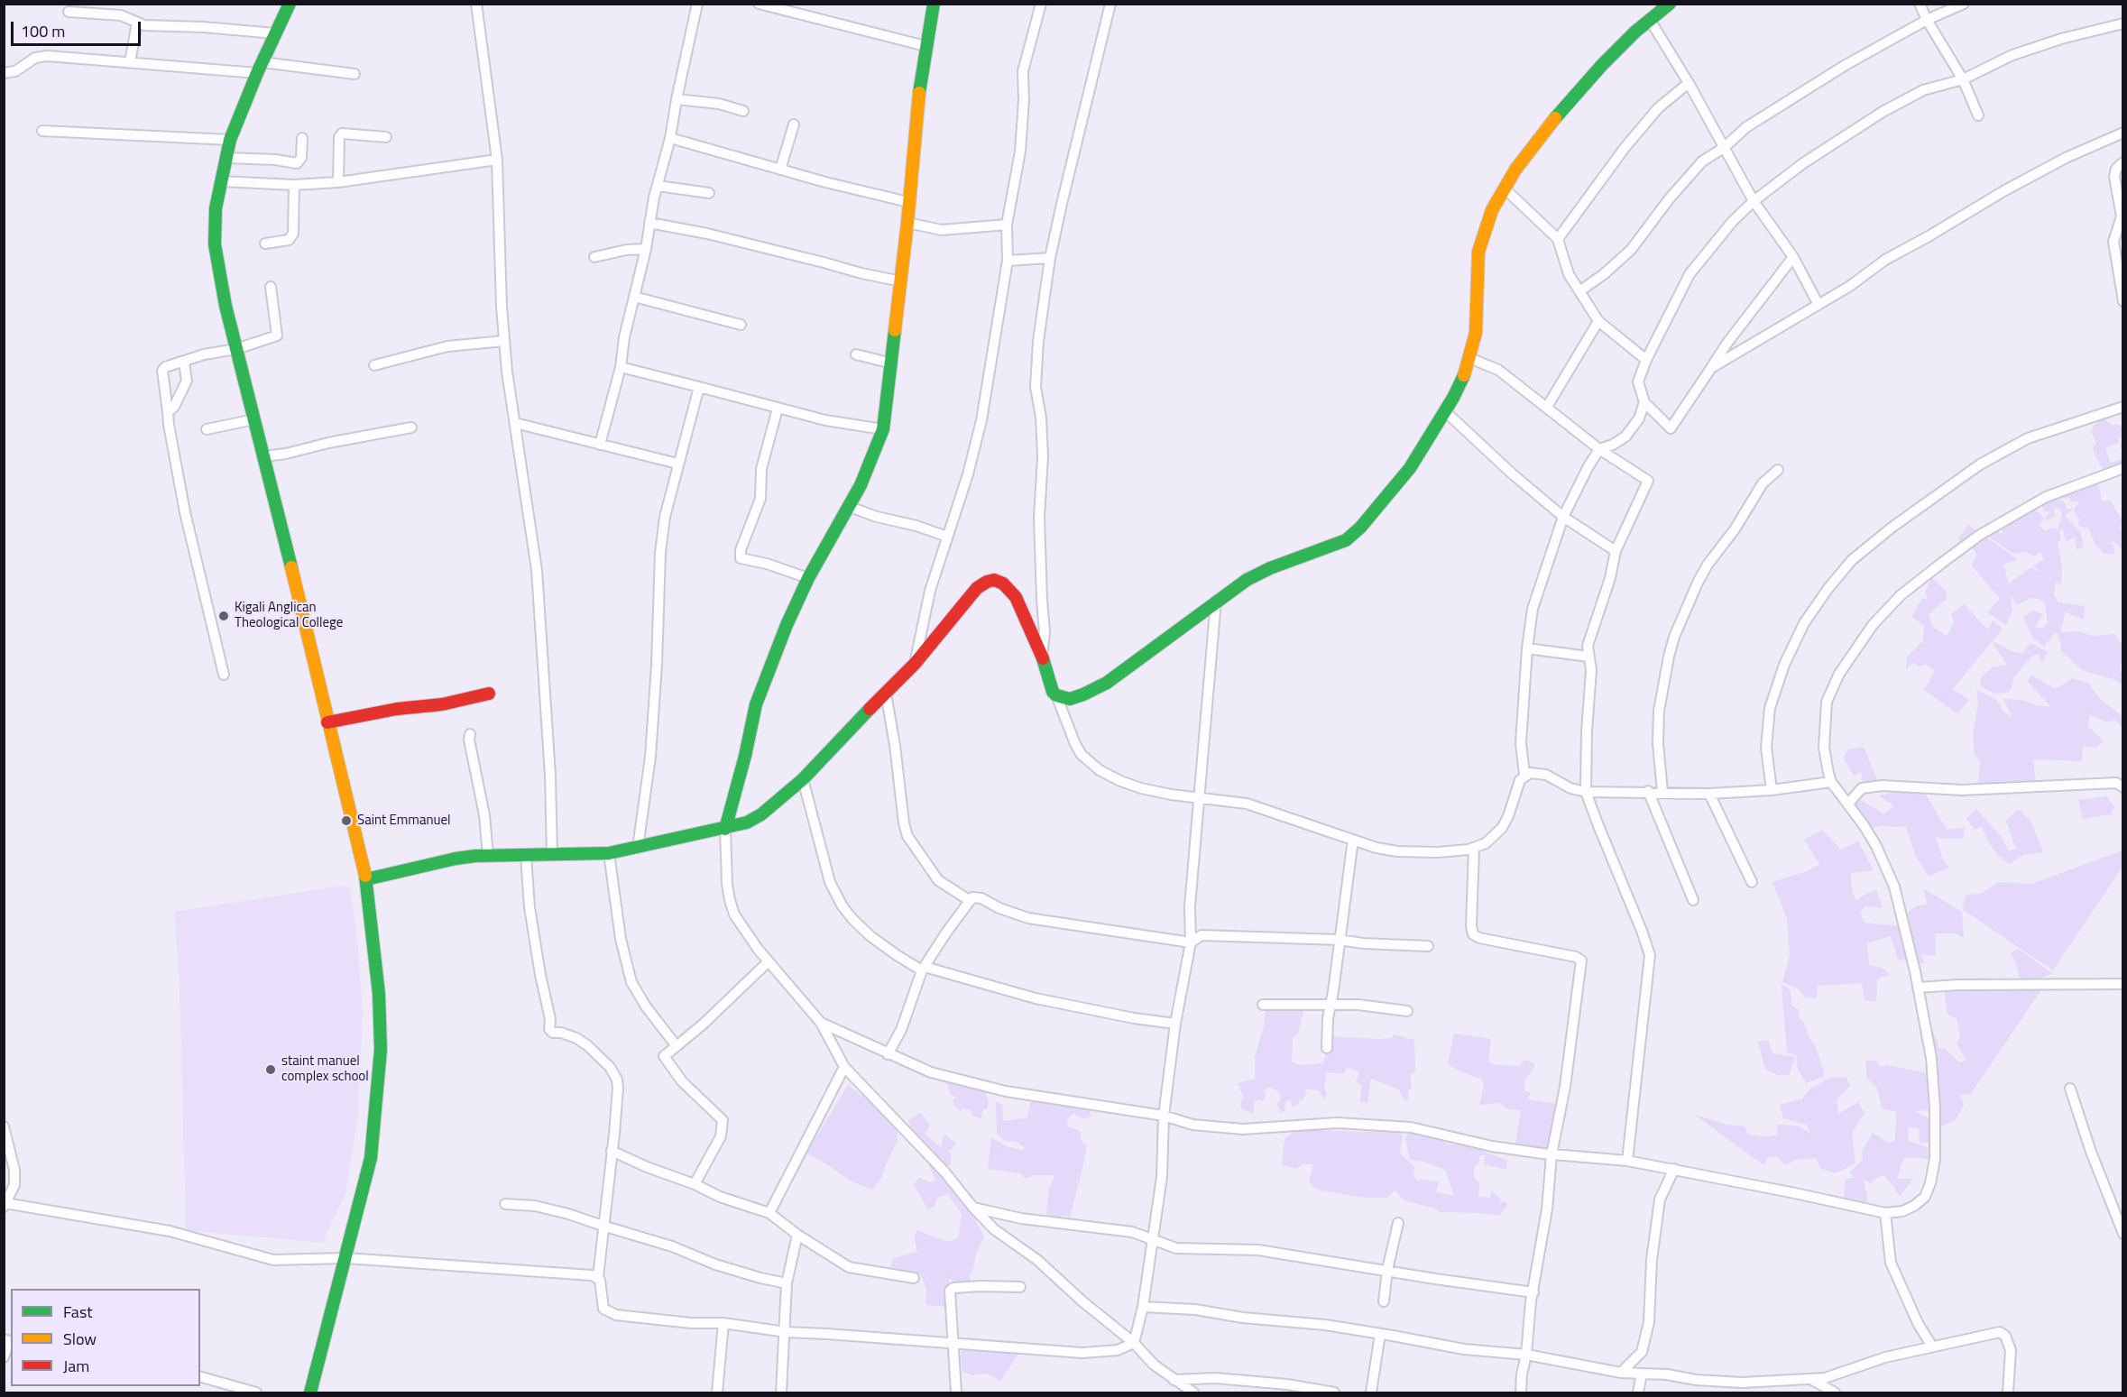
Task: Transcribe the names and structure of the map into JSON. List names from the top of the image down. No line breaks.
{"places":["Kigali Anglican Theological College","Saint Emmanuel","staint manuel complex school"],"legend":["Fast","Slow","Jam"],"scale_bar":"100 m"}
